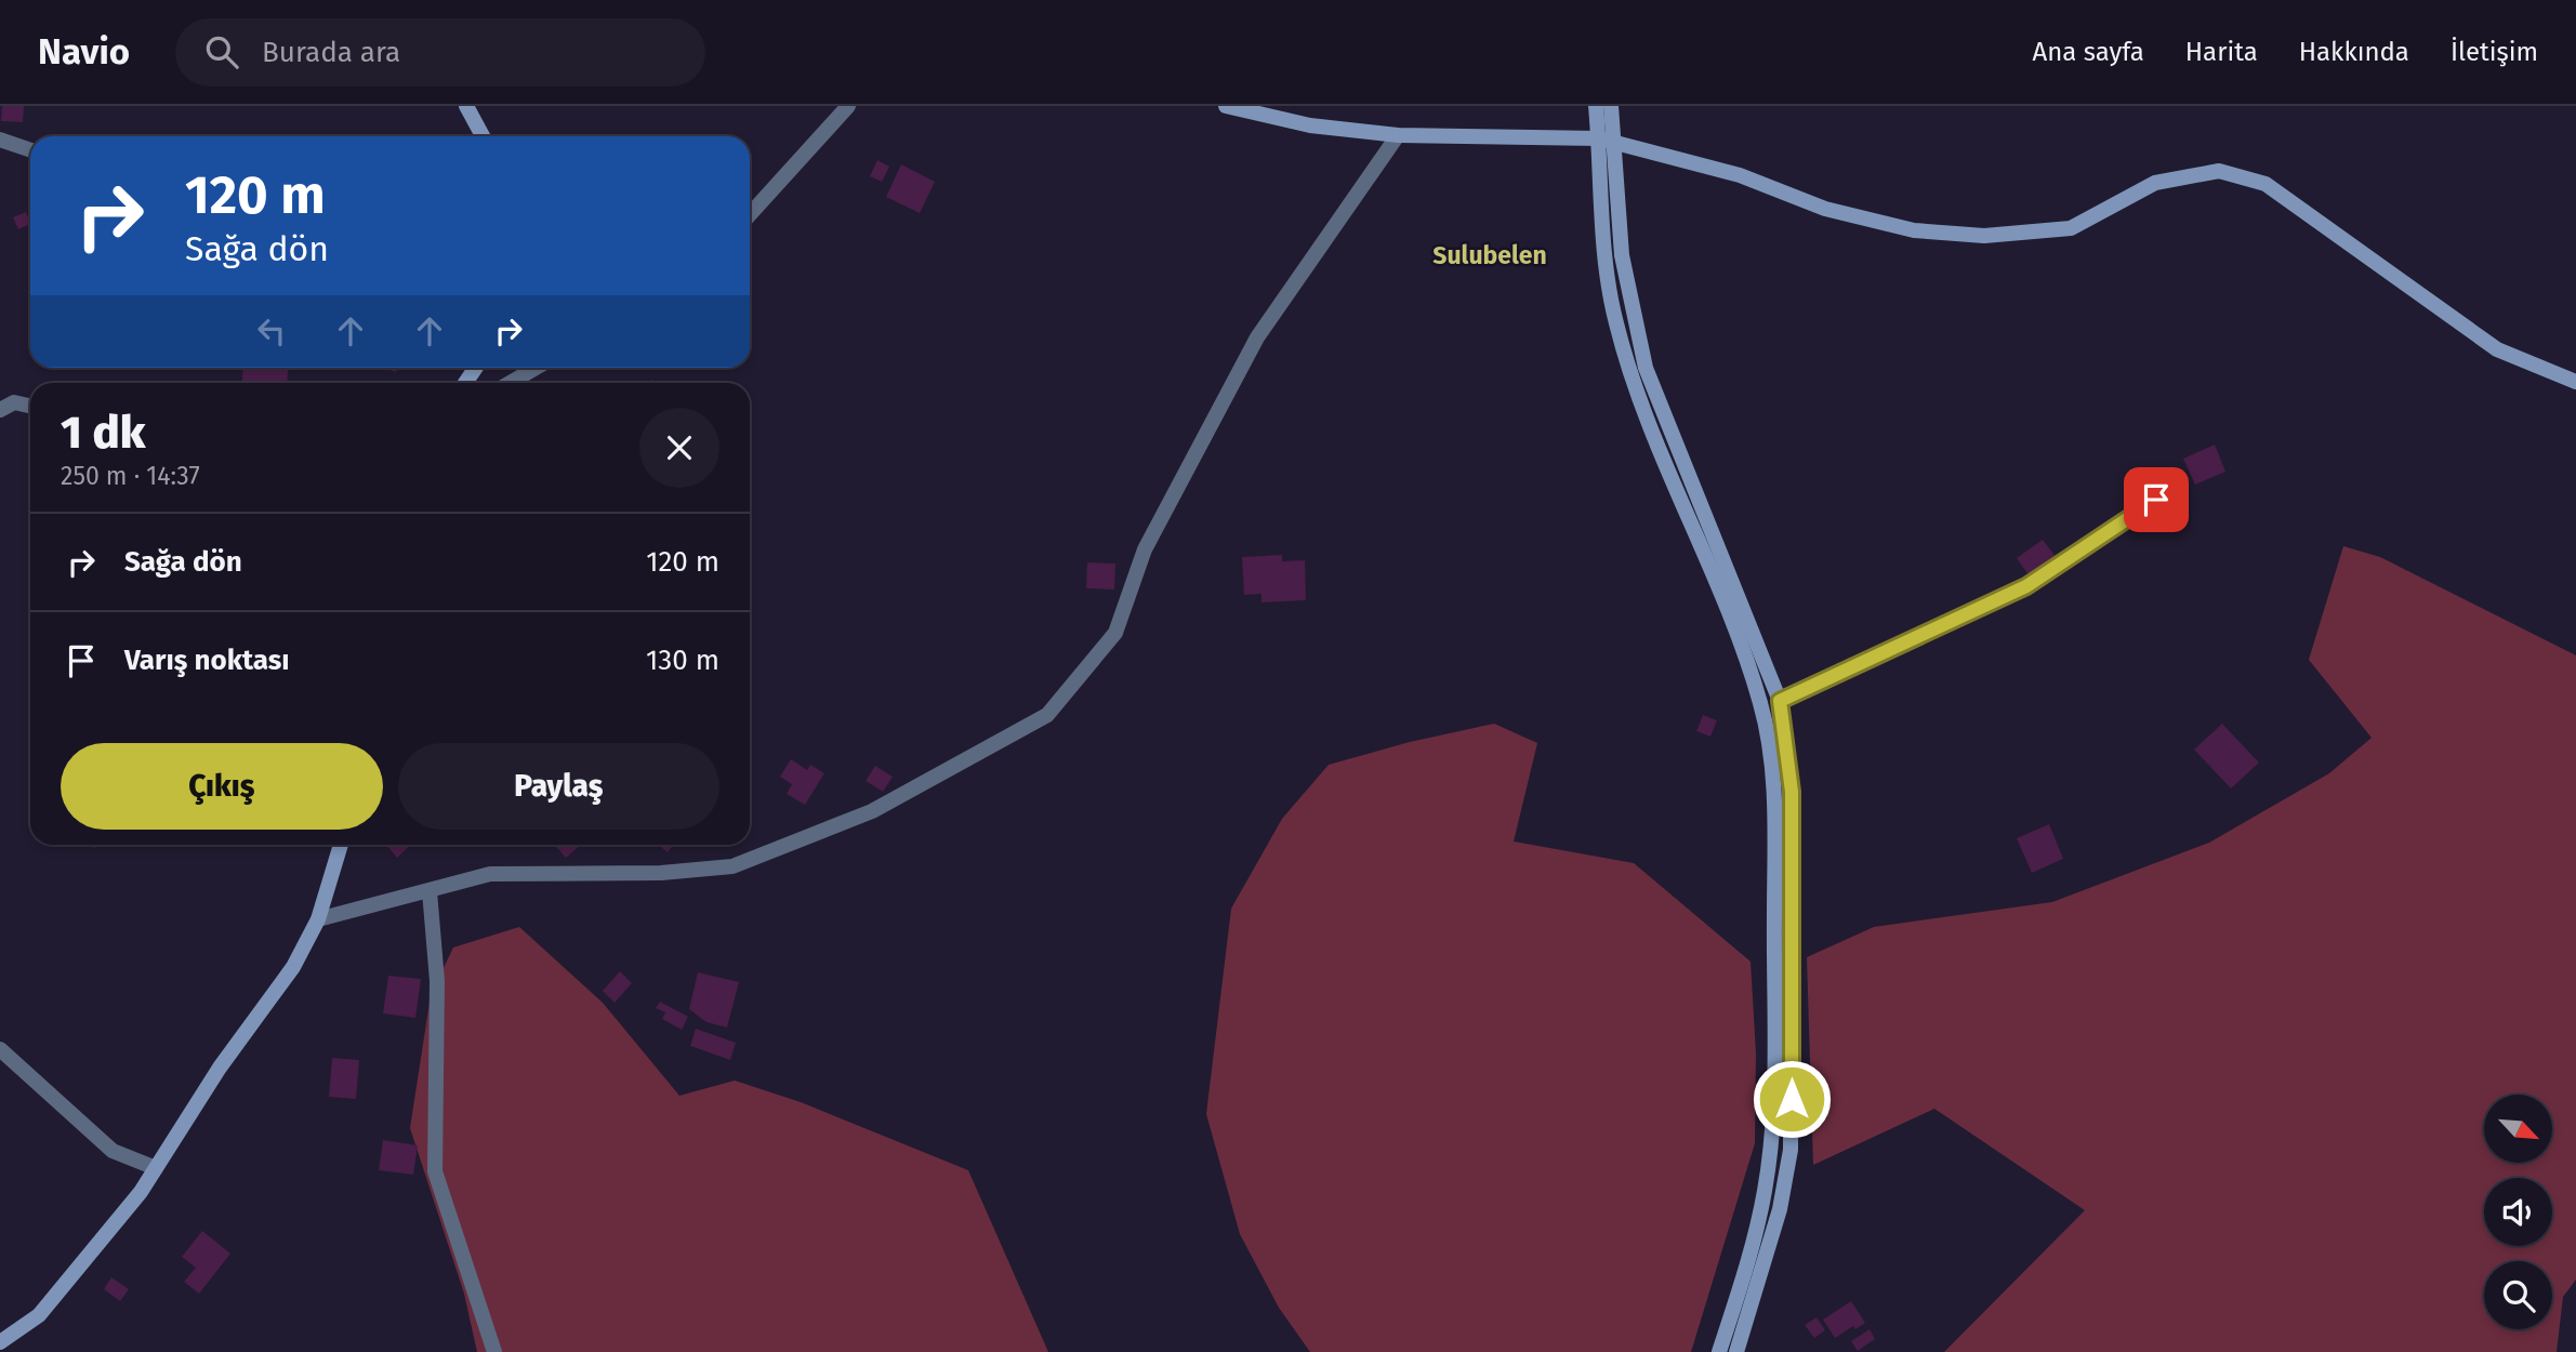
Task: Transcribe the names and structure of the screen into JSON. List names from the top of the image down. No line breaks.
{"districts":["Sulubelen"],"north":"bottom right","page":{"header":"Navio","search":"Burada ara","nav":["Ana sayfa","Harita","Hakkında","İletişim"],"turn":["120 m","Sağa dön"],"heading":["1 dk","250 m · 14:37"],"list":[{"name":"Sağa dön","value":"120 m"},{"name":"Varış noktası","value":"130 m"}],"buttons":["Çıkış","Paylaş"]}}
